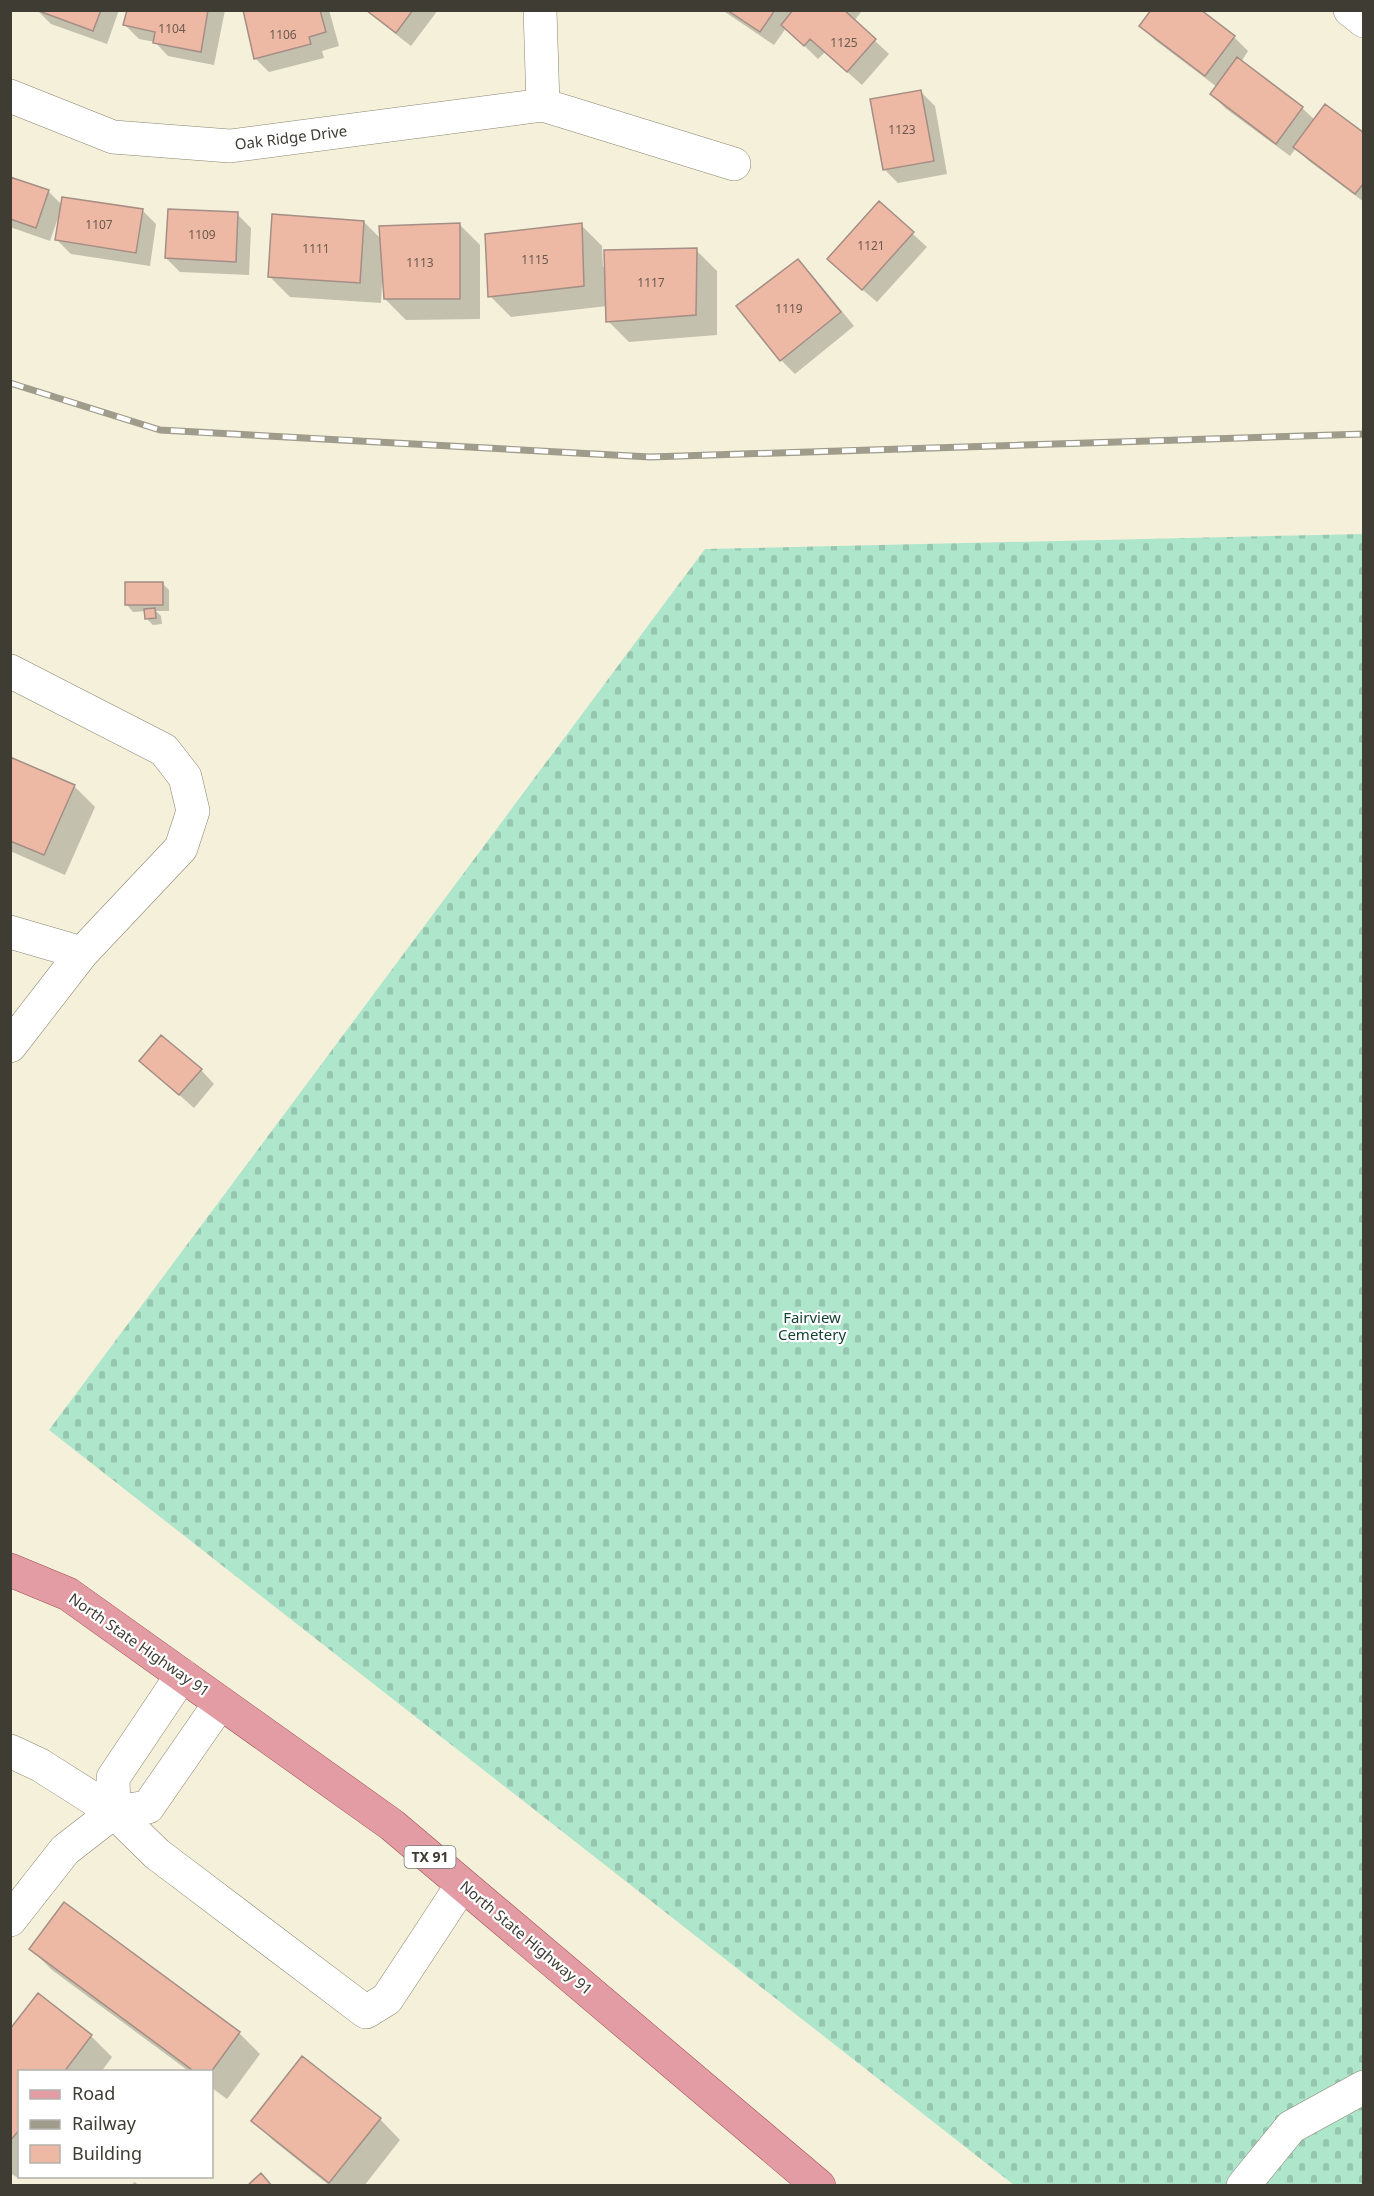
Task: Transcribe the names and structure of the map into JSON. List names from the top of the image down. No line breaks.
{"streets":{"main road":["North State Highway 91","TX 91"],"street":["Oak Ridge Drive"]},"parks":["Fairview Cemetery"],"house_numbers":["1104","1106","1125","1123","1107","1109","1121","1111","1115","1113","1117","1119"],"legend":["Road","Railway","Building"]}
